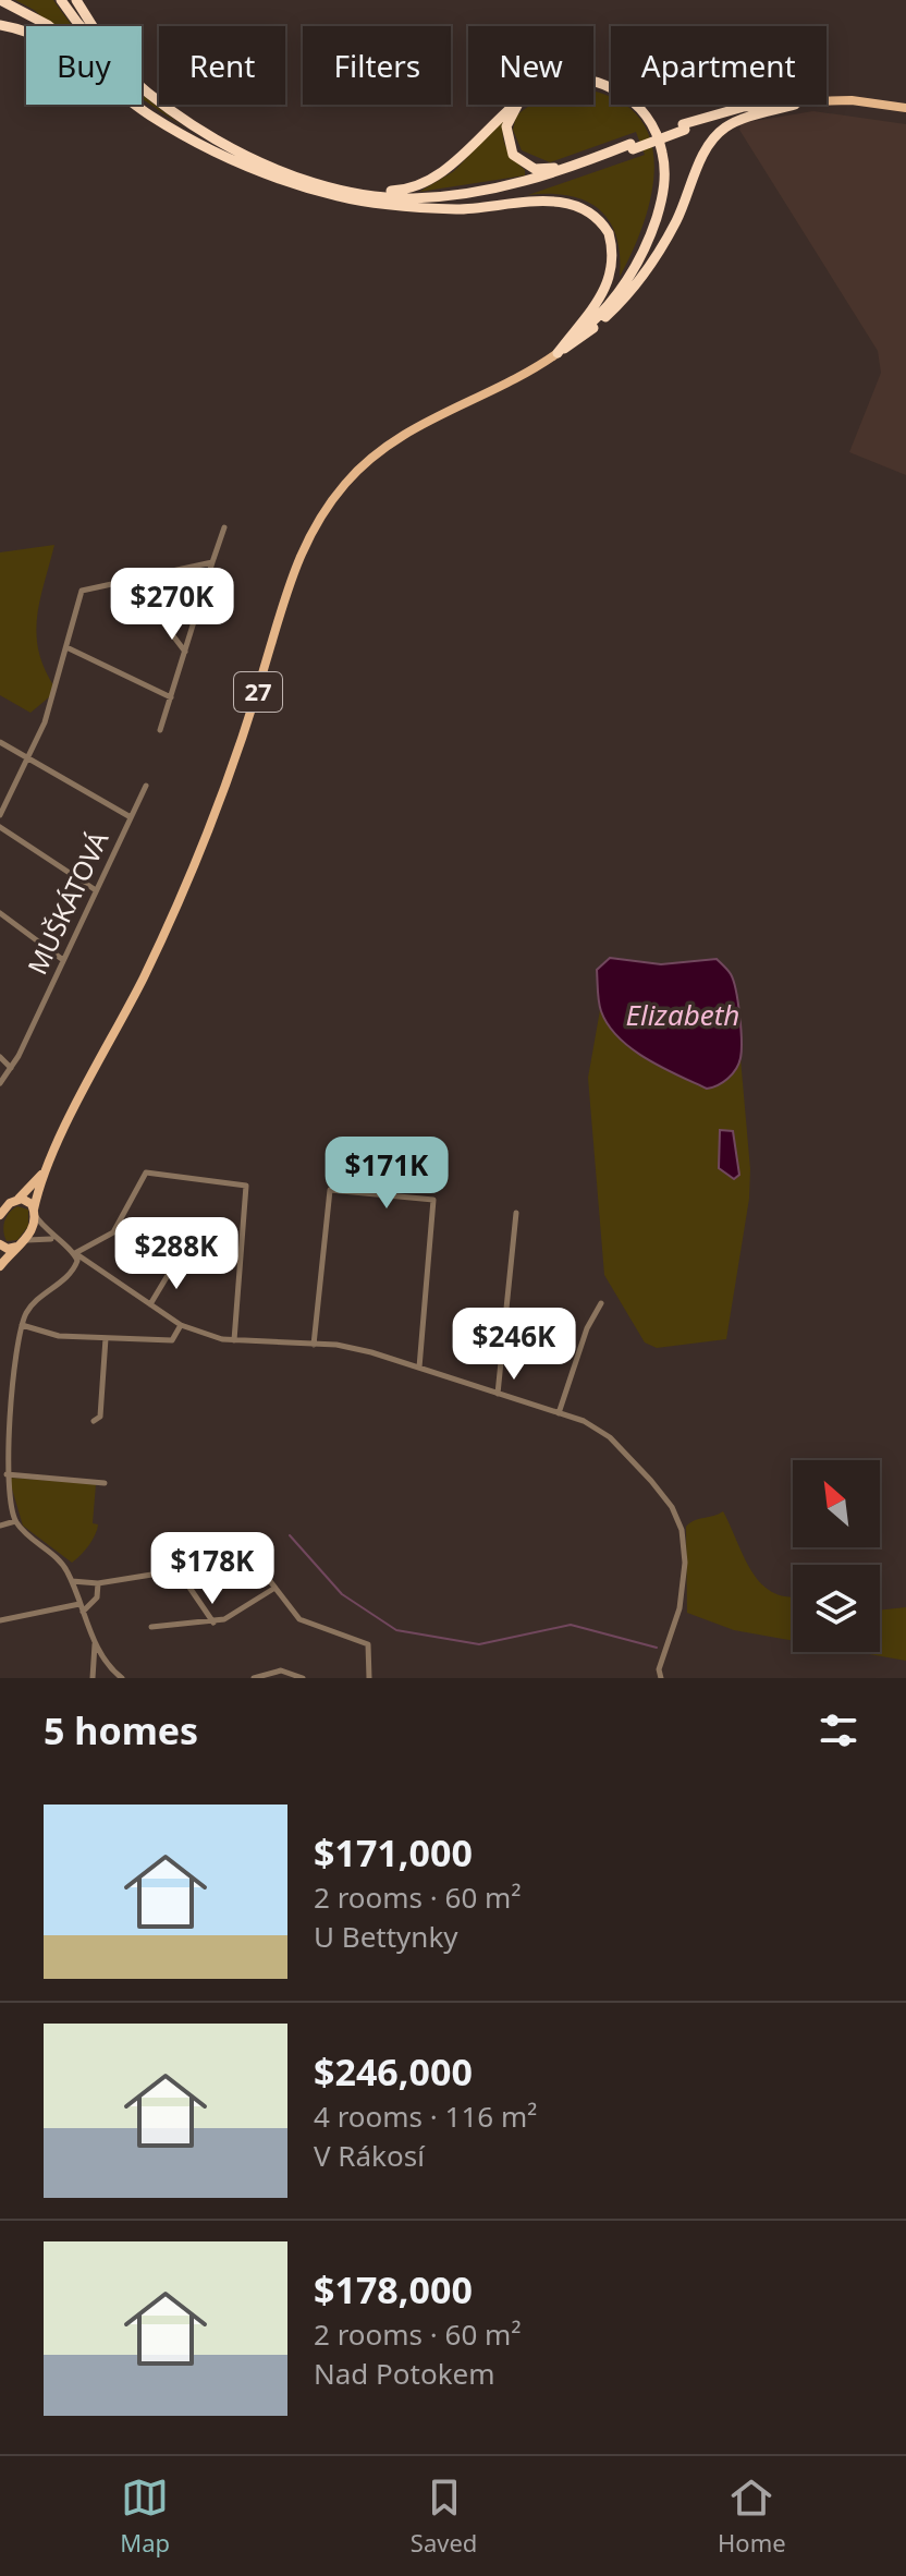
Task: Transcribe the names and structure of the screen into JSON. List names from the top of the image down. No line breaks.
{"streets":{"main road":["27"],"street":["MUŠKÁTOVÁ"]},"water":["Elizabeth"],"north":"top left","page":{"chip":["Buy","Rent","Filters","New","Apartment"],"price":["$270K","$171K","$288K","$246K","$178K"],"heading":"5 homes","list":[{"name":"$171,000","note":"2 rooms · 60 m² · U Bettynky"},{"name":"$246,000","note":"4 rooms · 116 m² · V Rákosí"},{"name":"$178,000","note":"2 rooms · 60 m² · Nad Potokem"}],"tabs":["Map","Saved","Home"]}}
